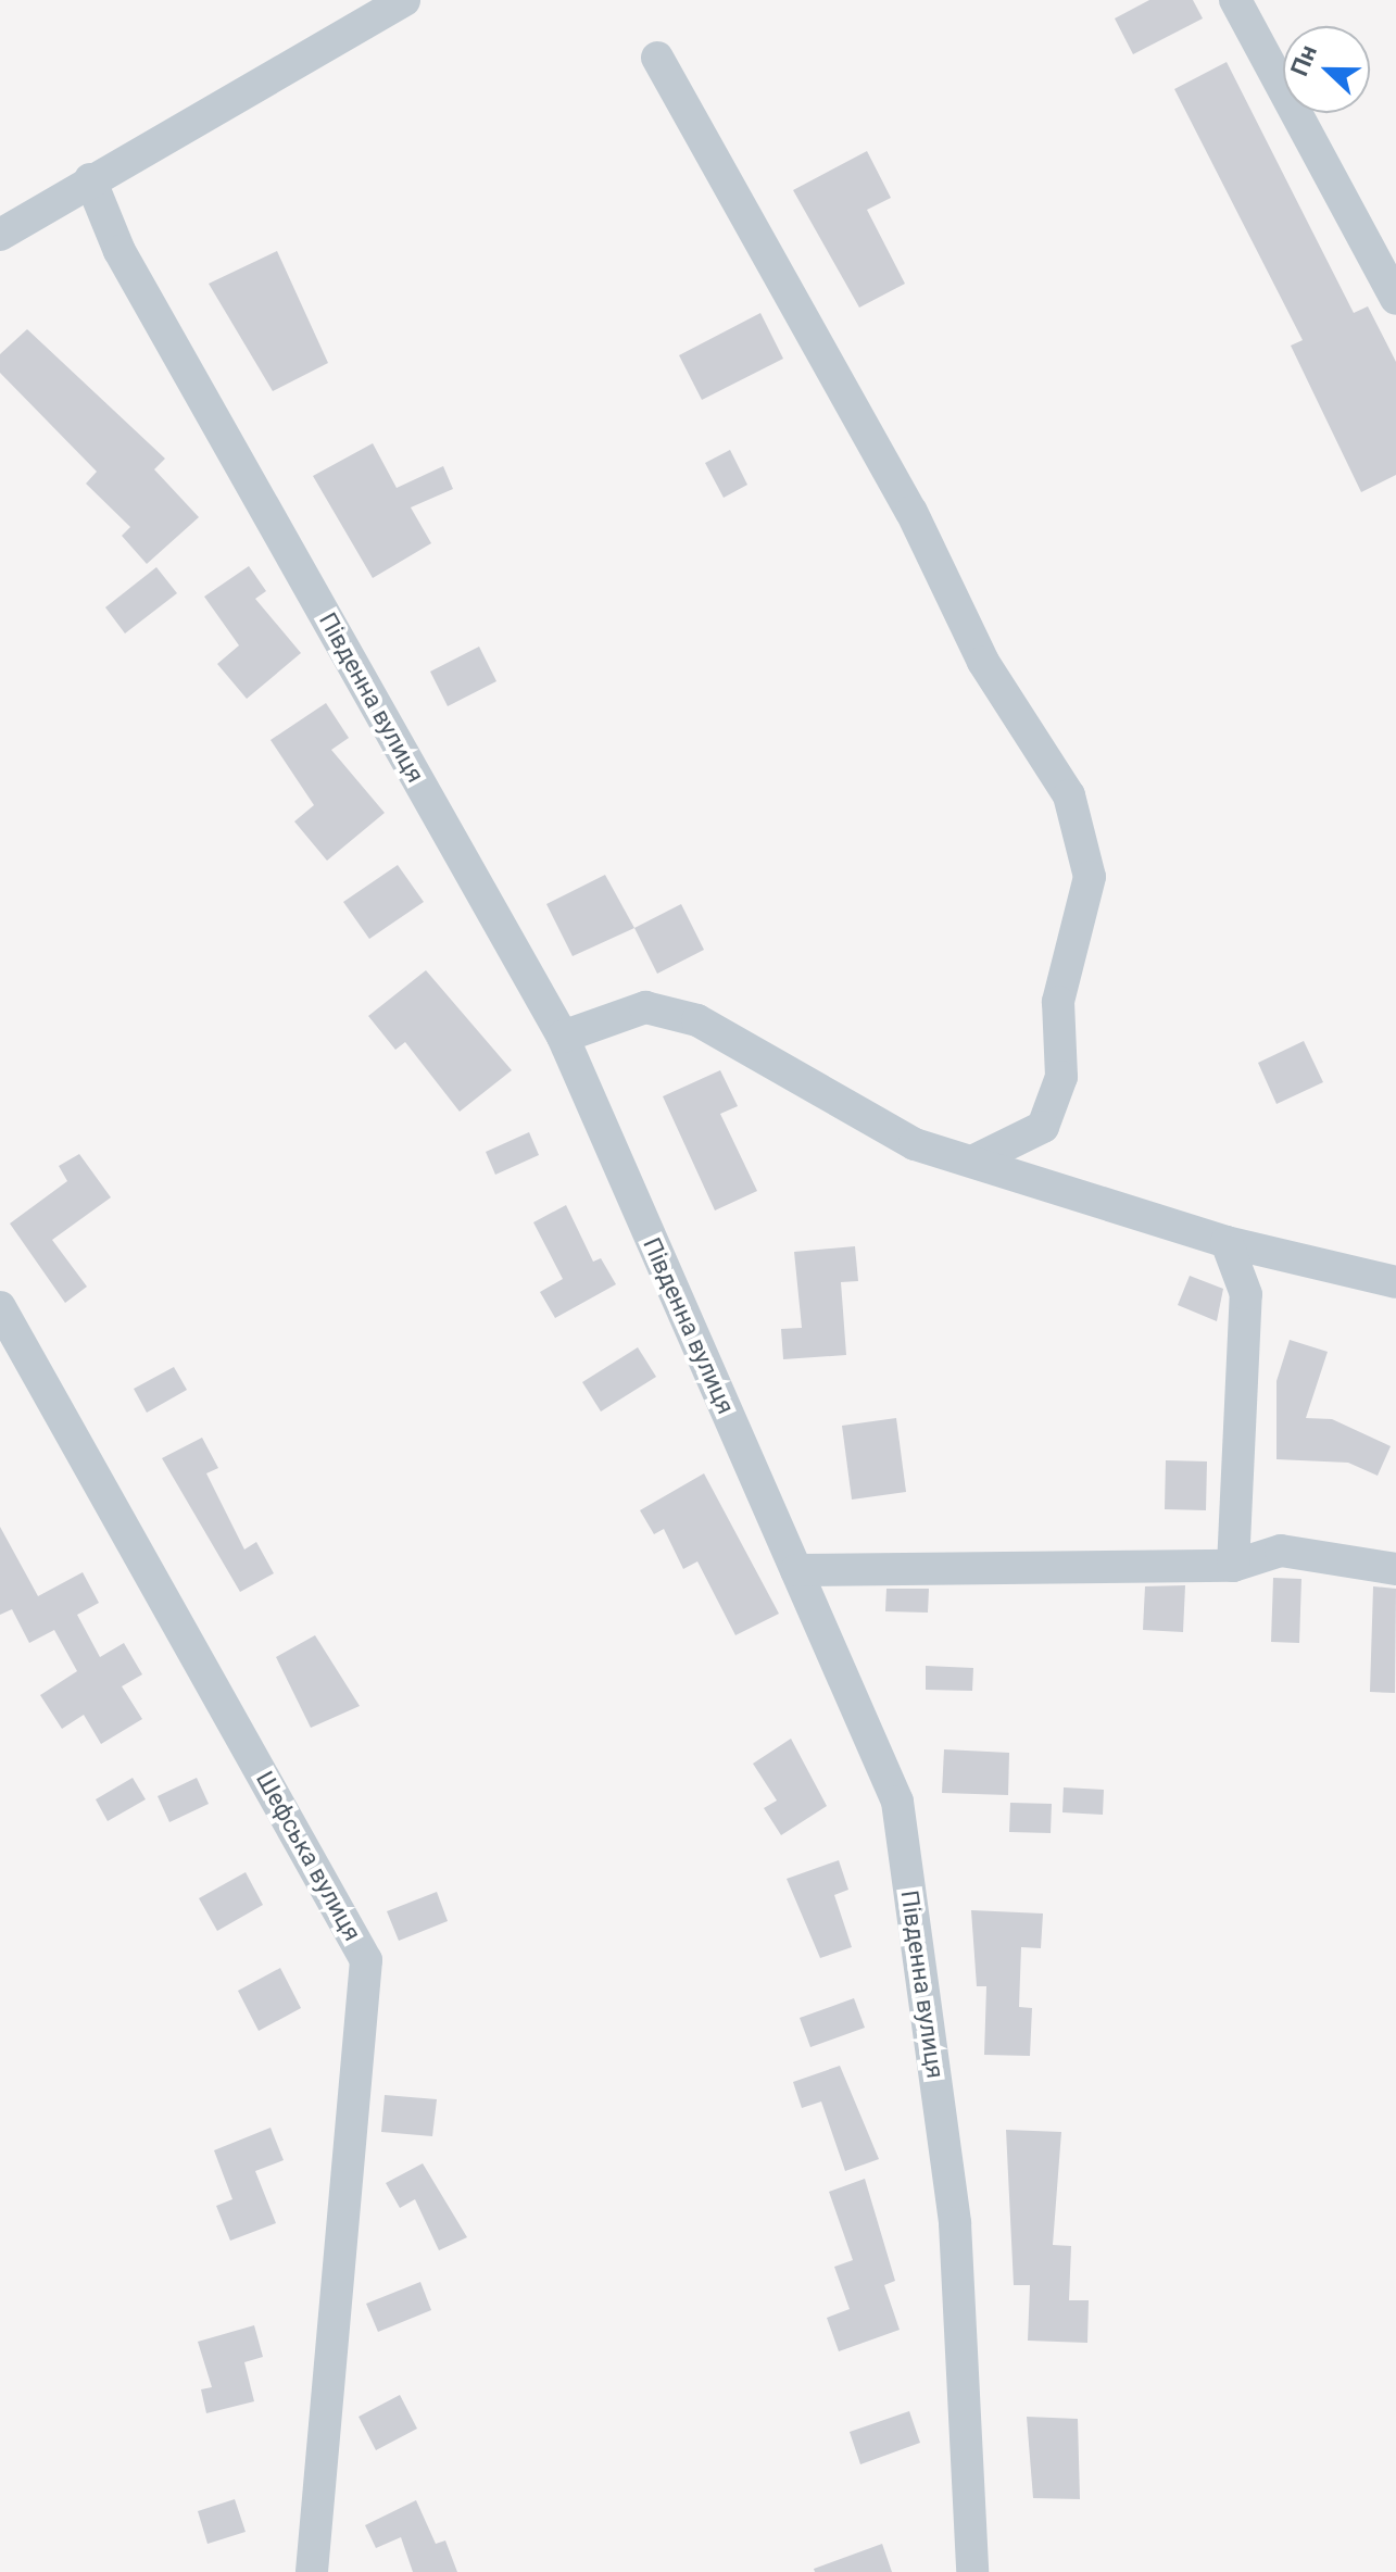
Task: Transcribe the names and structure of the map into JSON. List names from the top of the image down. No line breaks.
{"streets":{"street":["Південна вулиця","Шефська вулиця"]},"north":"left"}
